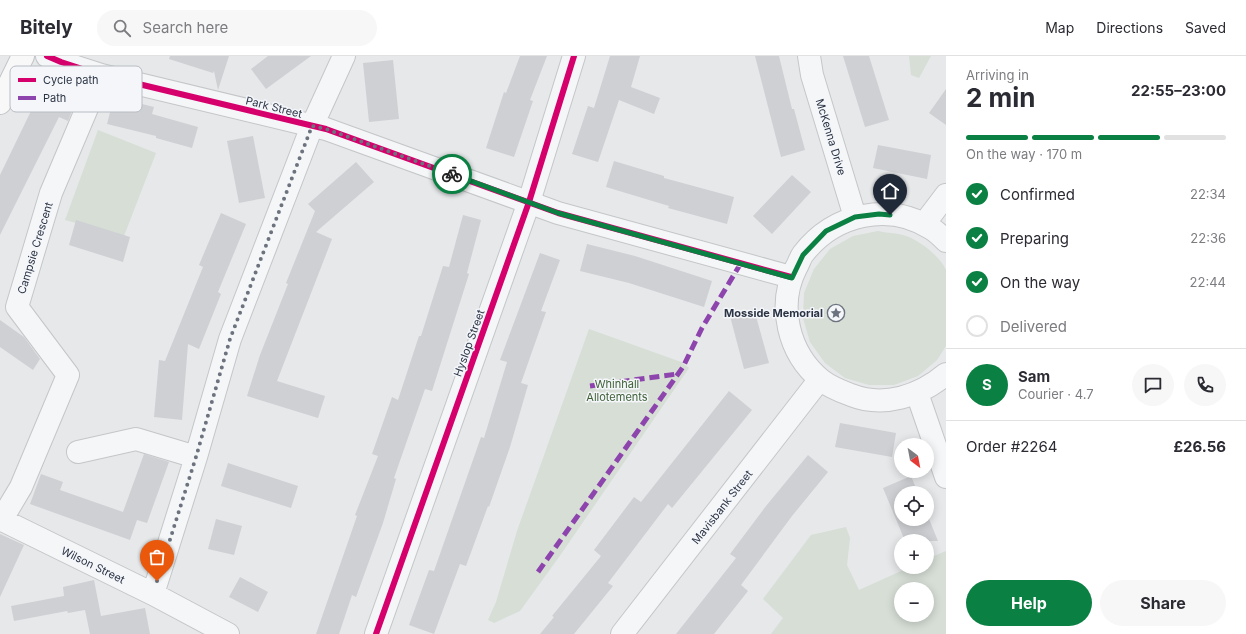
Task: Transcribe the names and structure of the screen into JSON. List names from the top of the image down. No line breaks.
{"streets":{"street":["Park Street","McKenna Drive","Campsie Crescent","Hyslop Street","Mavisbank Street","Wilson Street"]},"crossings":[["Park Street","Hyslop Street"],["Campsie Crescent","Wilson Street"]],"parks":["Whinhall Allotements"],"places":{"place":["Mosside Memorial"]},"legend":["Cycle path","Path"],"north":"bottom right","page":{"header":"Bitely","search":"Search here","nav":["Map","Directions","Saved"],"heading":["2 min","Arriving in","22:55–23:00"],"panel":["Sam","Courier · 4.7","Order #2264","£26.56"],"bar":"On the way · 170 m","list":[["Confirmed","22:34"],["Preparing","22:36"],["On the way","22:44"],"Delivered"],"round":"S","map_buttons":["+","−"],"buttons":["Help","Share"]}}
